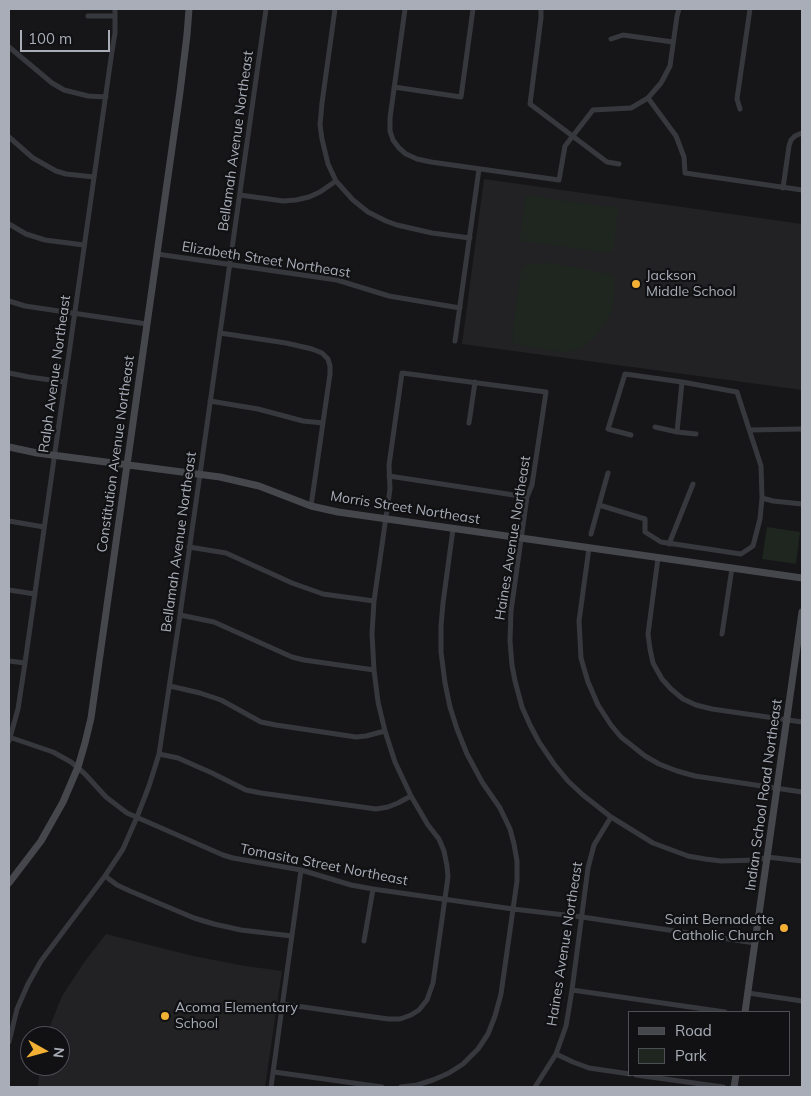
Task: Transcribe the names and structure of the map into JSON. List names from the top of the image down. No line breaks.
{"streets":{"street":["Bellamah Avenue Northeast","Elizabeth Street Northeast","Ralph Avenue Northeast","Constitution Avenue Northeast","Morris Street Northeast","Haines Avenue Northeast","Indian School Road Northeast","Tomasita Street Northeast"]},"crossings":[["Bellamah Avenue Northeast","Elizabeth Street Northeast"],["Bellamah Avenue Northeast","Morris Street Northeast"],["Bellamah Avenue Northeast","Tomasita Street Northeast"],["Elizabeth Street Northeast","Constitution Avenue Northeast"],["Ralph Avenue Northeast","Morris Street Northeast"],["Ralph Avenue Northeast","Tomasita Street Northeast"],["Constitution Avenue Northeast","Morris Street Northeast"],["Constitution Avenue Northeast","Tomasita Street Northeast"],["Morris Street Northeast","Haines Avenue Northeast"],["Haines Avenue Northeast","Tomasita Street Northeast"],["Indian School Road Northeast","Tomasita Street Northeast"]],"places":["Jackson Middle School","Saint Bernadette Catholic Church","Acoma Elementary School"],"legend":["Road","Park"],"scale_bar":"100 m","north":"right"}
